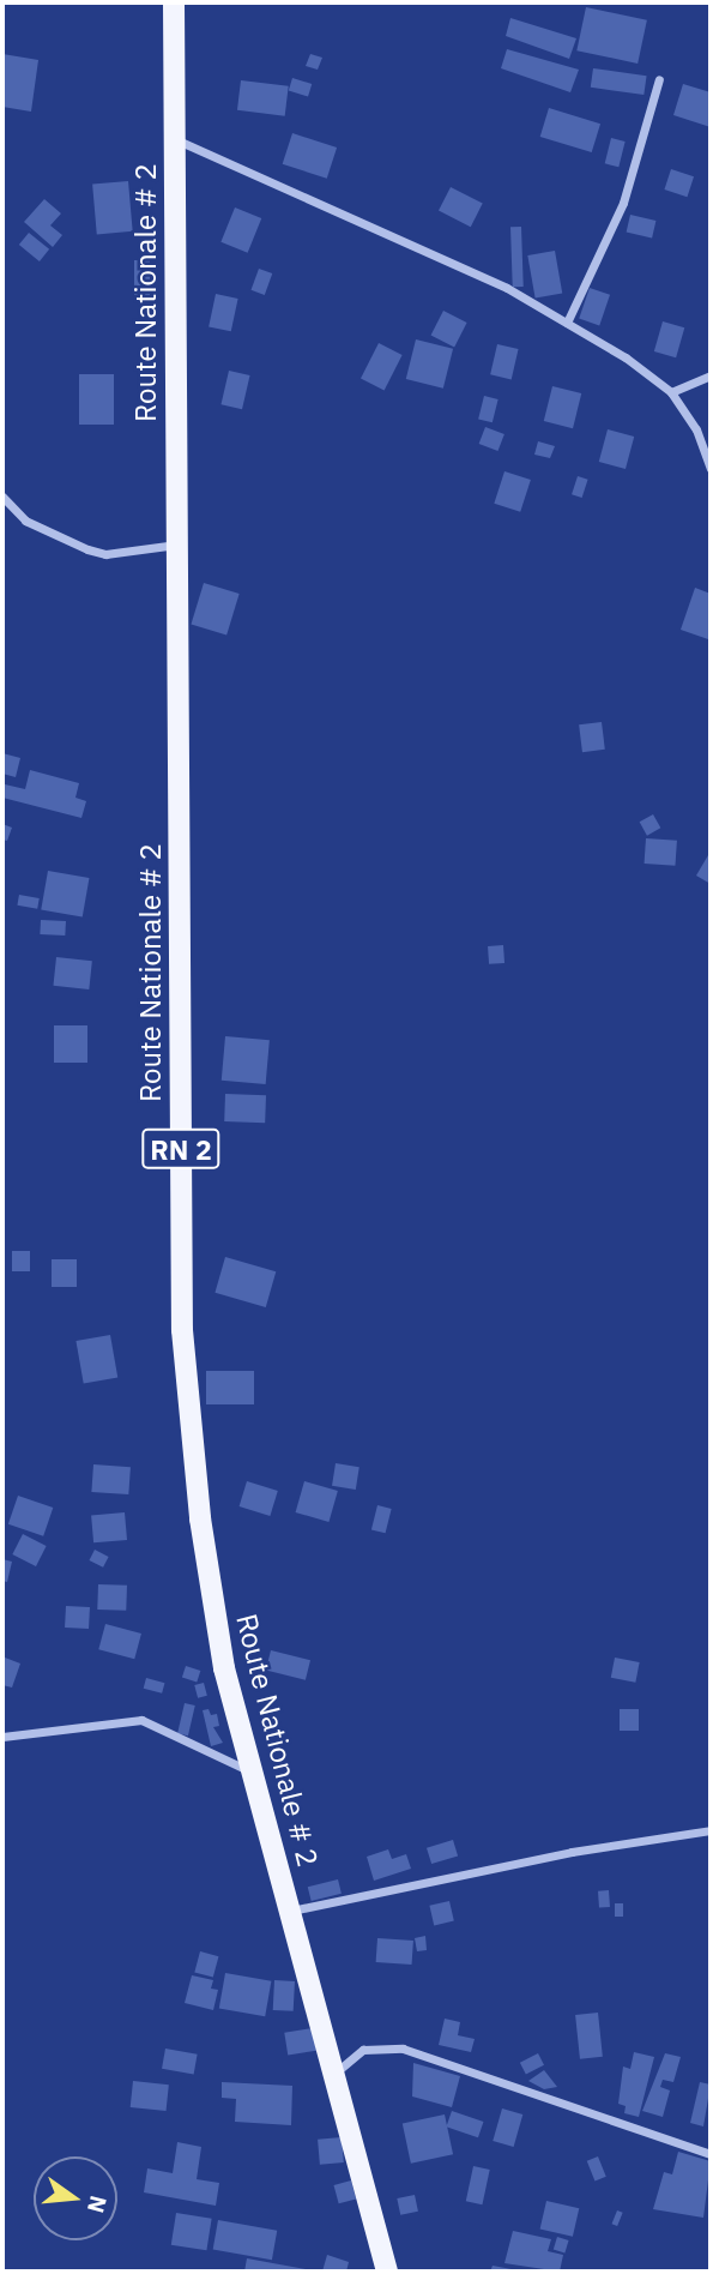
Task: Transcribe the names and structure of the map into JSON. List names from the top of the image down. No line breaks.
{"streets":{"main road":["Route Nationale # 2","RN 2"]},"north":"right"}
